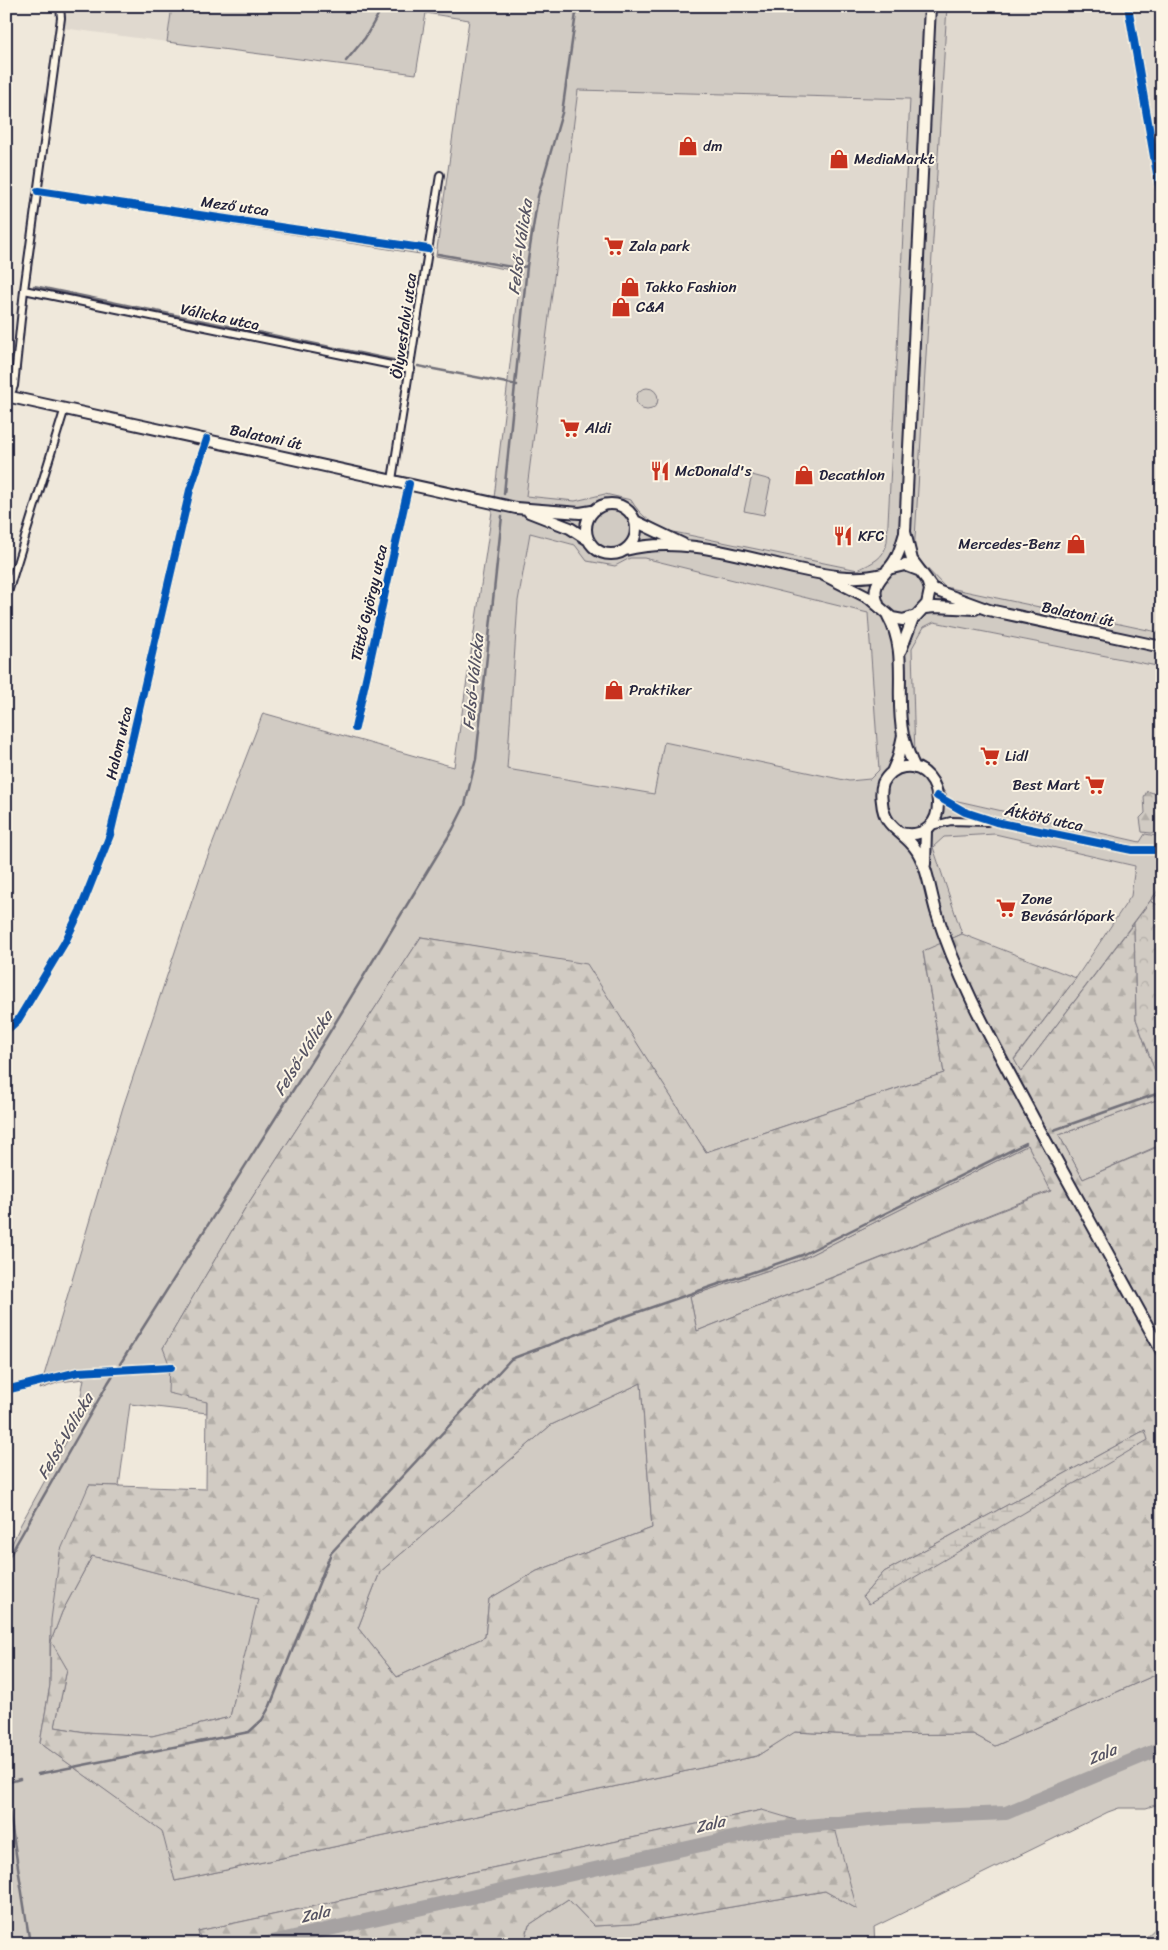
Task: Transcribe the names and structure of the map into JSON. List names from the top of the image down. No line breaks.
{"streets":{"main road":["Balatoni út"],"street":["Mező utca","Válicka utca","Ölyvesfalvi utca","Tüttő György utca","Halom utca","Átkötő utca"]},"crossings":[["Mező utca","Ölyvesfalvi utca"],["Válicka utca","Ölyvesfalvi utca"],["Ölyvesfalvi utca","Balatoni út"],["Balatoni út","Tüttő György utca"],["Balatoni út","Halom utca"]],"water":["Felső-Válicka","Zala"],"places":{"shop":["dm","MediaMarkt","Takko Fashion","C&A","Decathlon","Mercedes-Benz","Praktiker"],"supermarket":["Zala park","Aldi","Lidl","Best Mart","Zone Bevásárlópark"],"restaurant":["McDonald's","KFC"]}}
